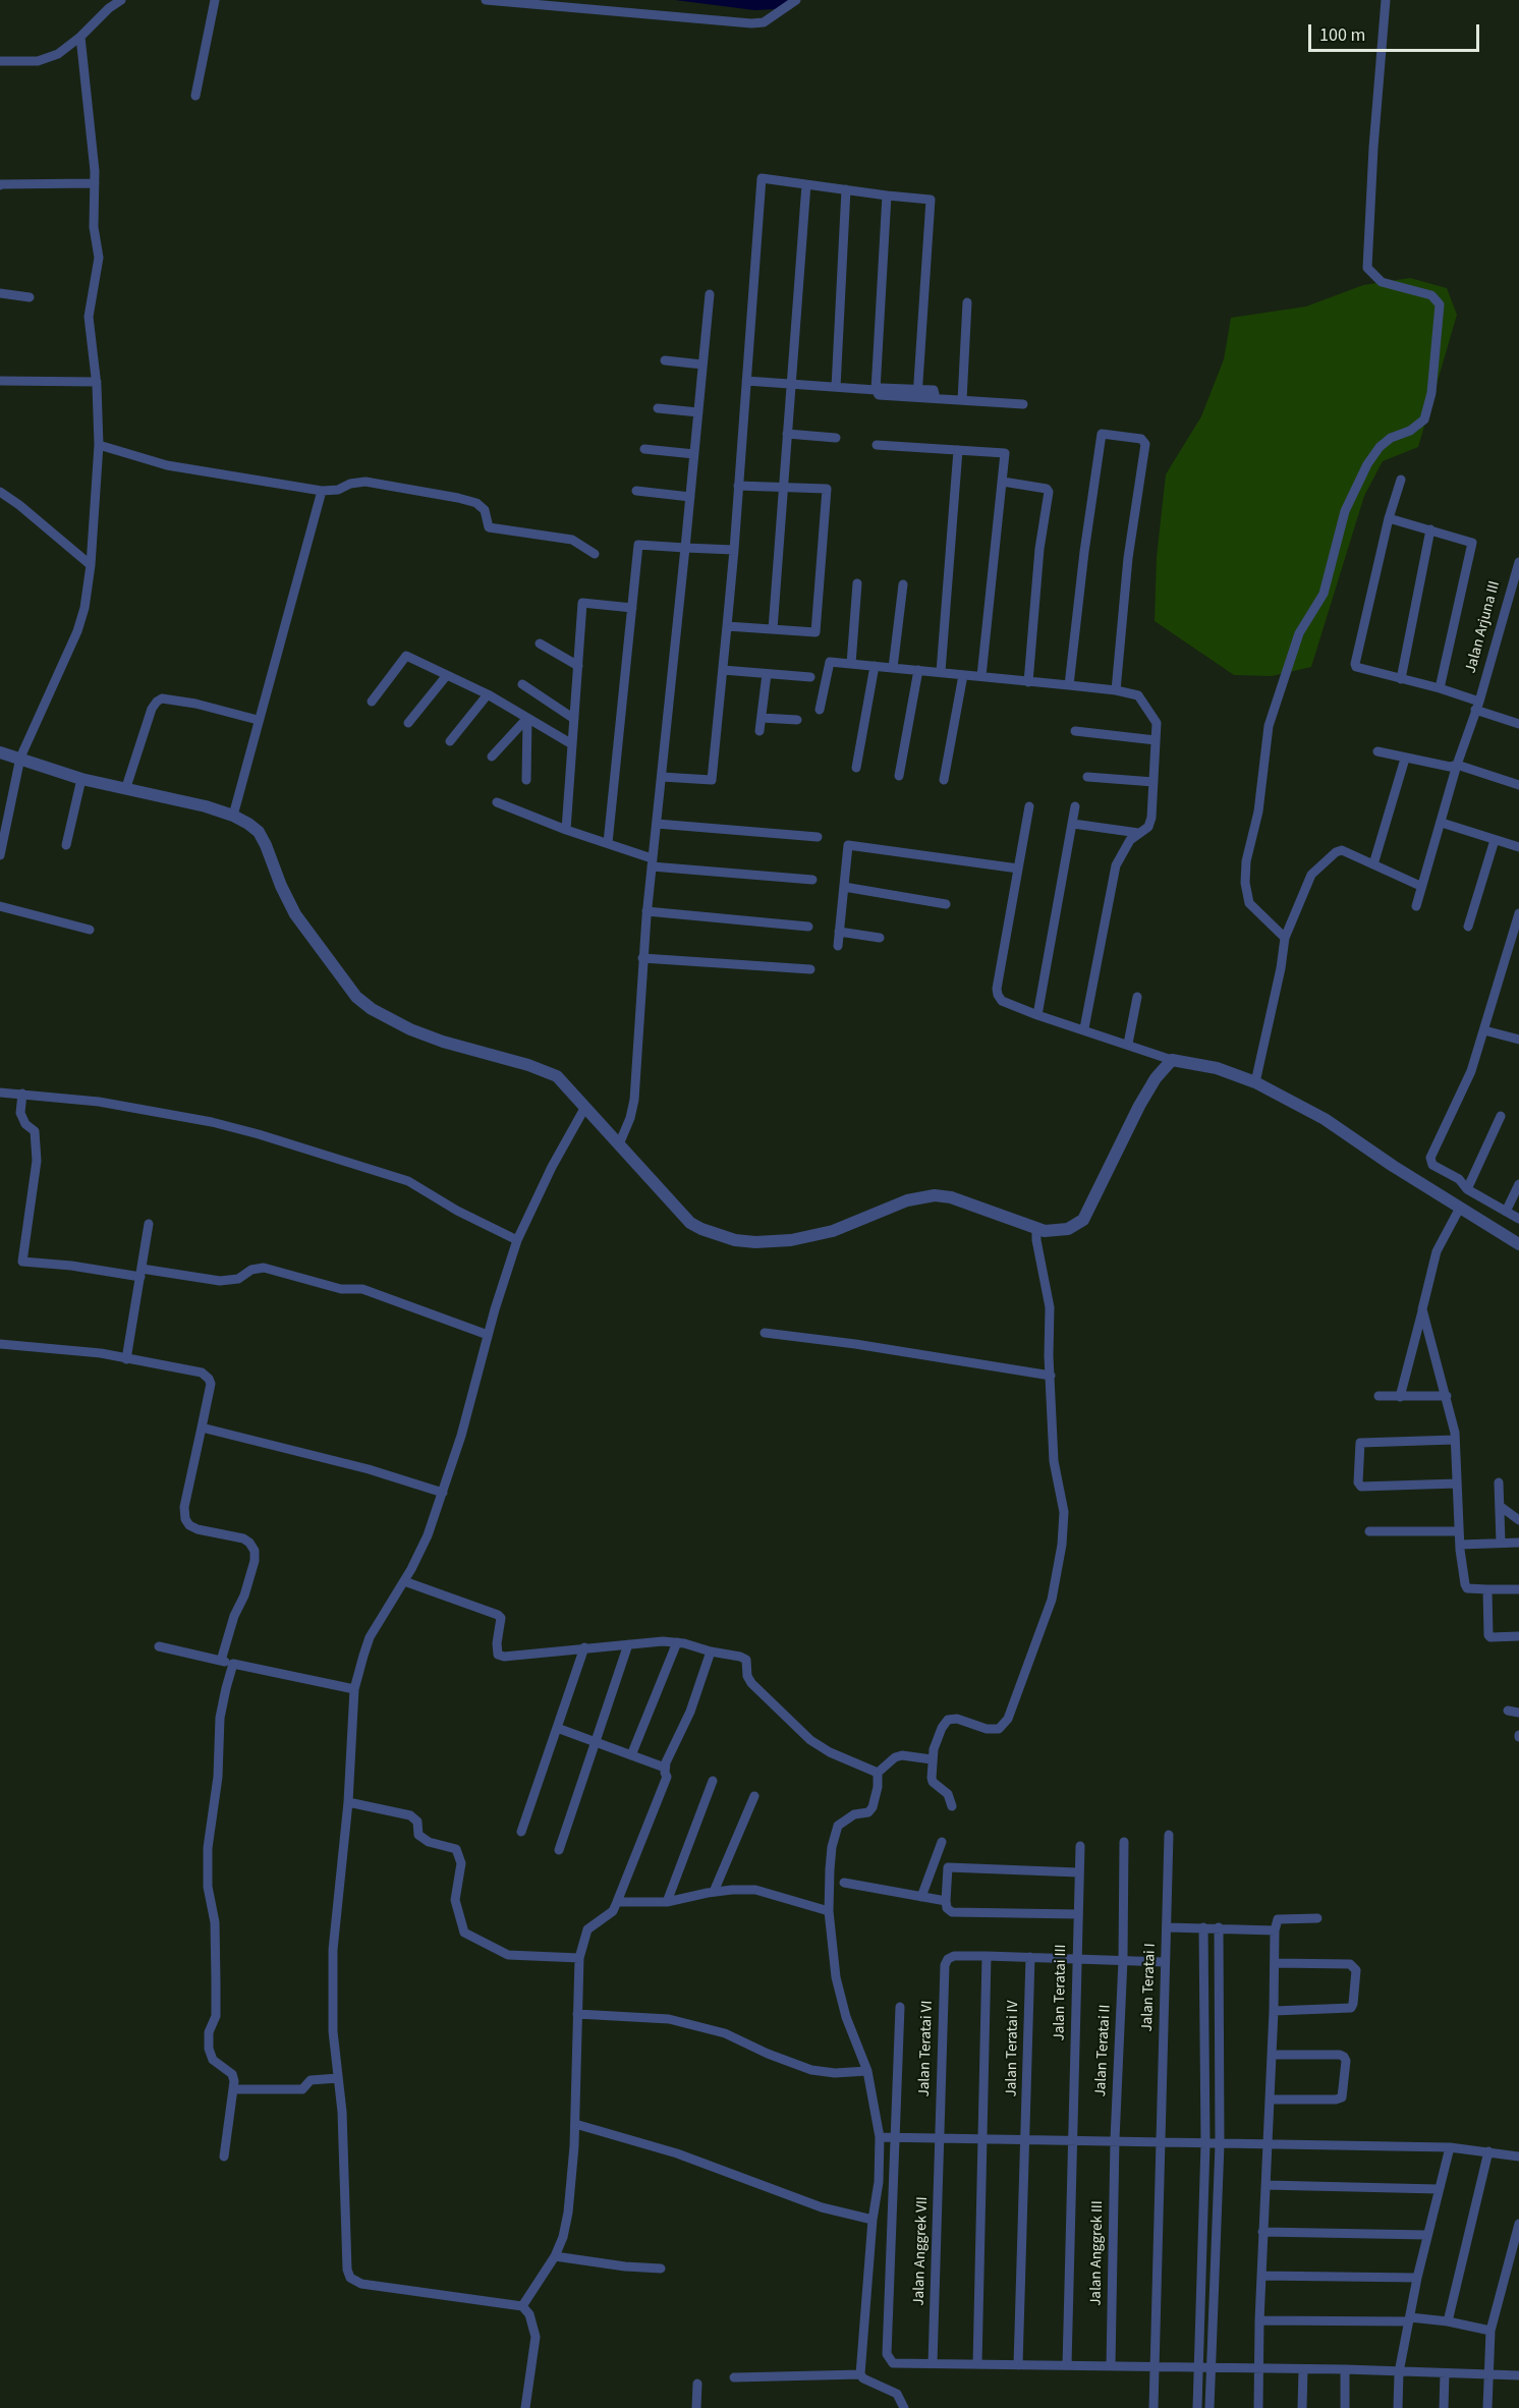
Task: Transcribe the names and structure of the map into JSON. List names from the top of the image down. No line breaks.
{"streets":{"street":["Jalan Arjuna III","Jalan Teratai I","Jalan Teratai III","Jalan Teratai VI","Jalan Teratai IV","Jalan Teratai II","Jalan Anggrek VII","Jalan Anggrek III"]},"crossings":[["Jalan Teratai VI","Jalan Anggrek VII"],["Jalan Teratai II","Jalan Anggrek III"]],"scale_bar":"100 m"}
